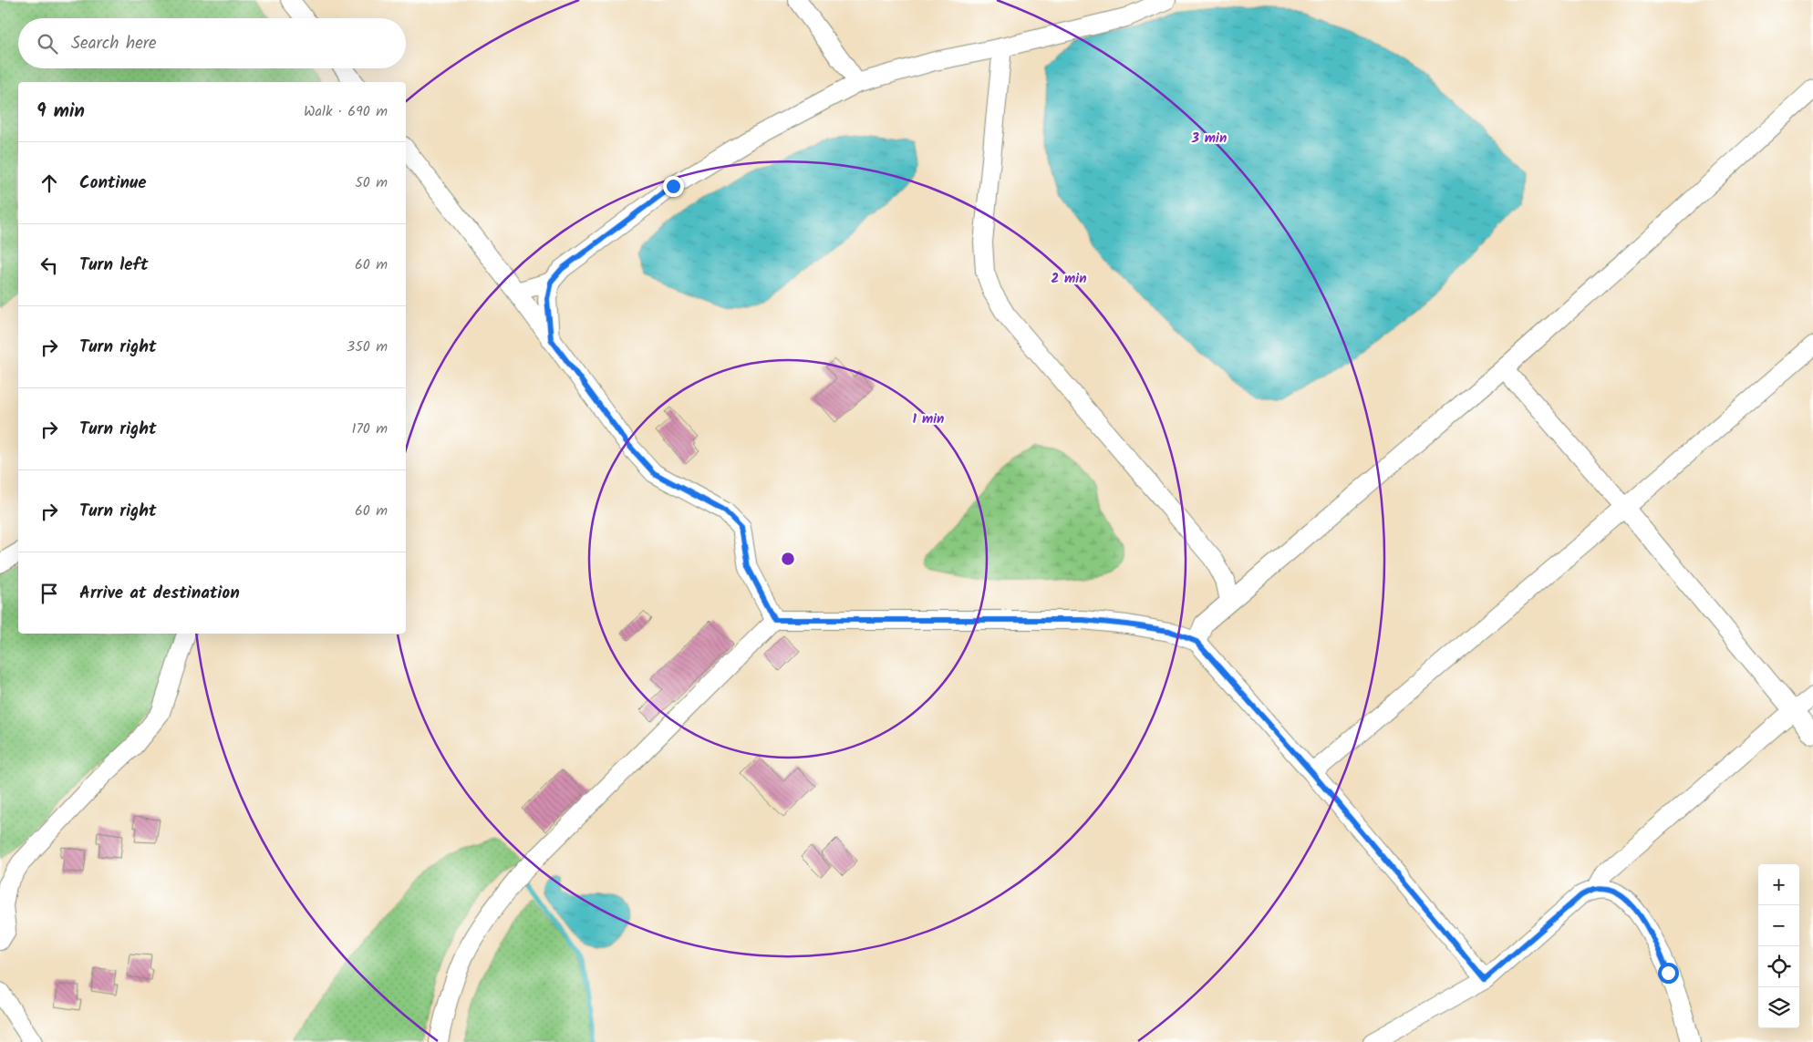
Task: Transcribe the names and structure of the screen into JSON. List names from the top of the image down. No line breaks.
{"page":{"search":"Search here","heading":["9 min","Walk · 690 m"],"list":[["Continue","50 m"],["Turn left","60 m"],["Turn right","350 m"],["Turn right","170 m"],["Turn right","60 m"],"Arrive at destination"],"map_buttons":["+","−"]},"rings":["3 min","2 min","1 min"]}
